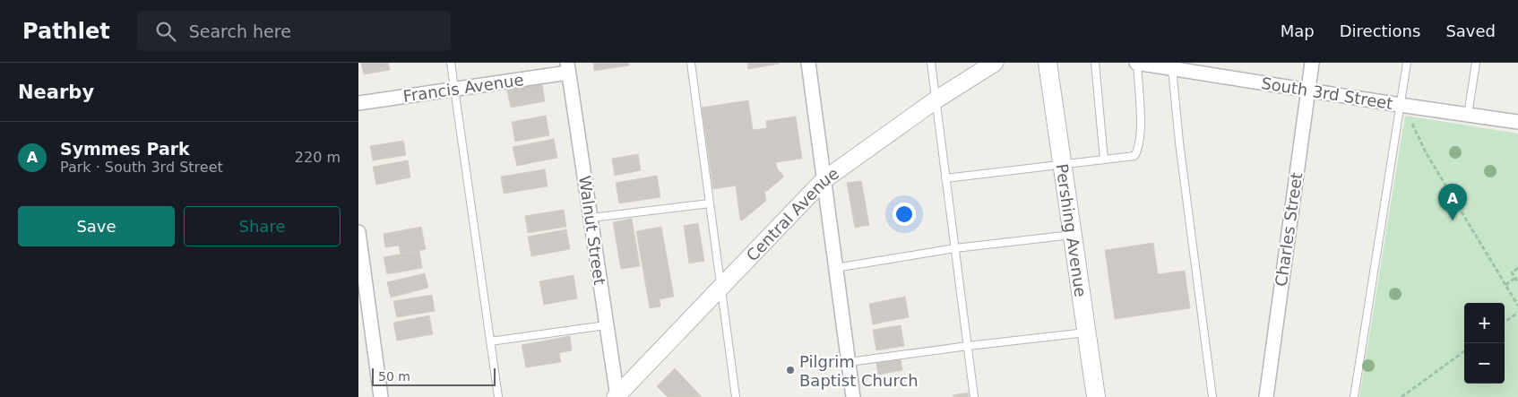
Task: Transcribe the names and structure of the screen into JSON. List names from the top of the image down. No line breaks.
{"streets":{"main road":["Pershing Avenue"],"street":["Francis Avenue","South 3rd Street","Central Avenue","Charles Street","Walnut Street"]},"crossings":[["Francis Avenue","Walnut Street"],["South 3rd Street","Charles Street"],["Central Avenue","Walnut Street"]],"places":["Pilgrim Baptist Church"],"scale_bar":"50 m","page":{"header":"Pathlet","search":"Search here","nav":["Map","Directions","Saved"],"heading":"Nearby","list":[{"mark":"A","name":"Symmes Park","note":"Park · South 3rd Street","value":"220 m"}],"pins":"A","buttons":["Save","Share"],"map_buttons":["+","−"],"scale":"50 m"}}
